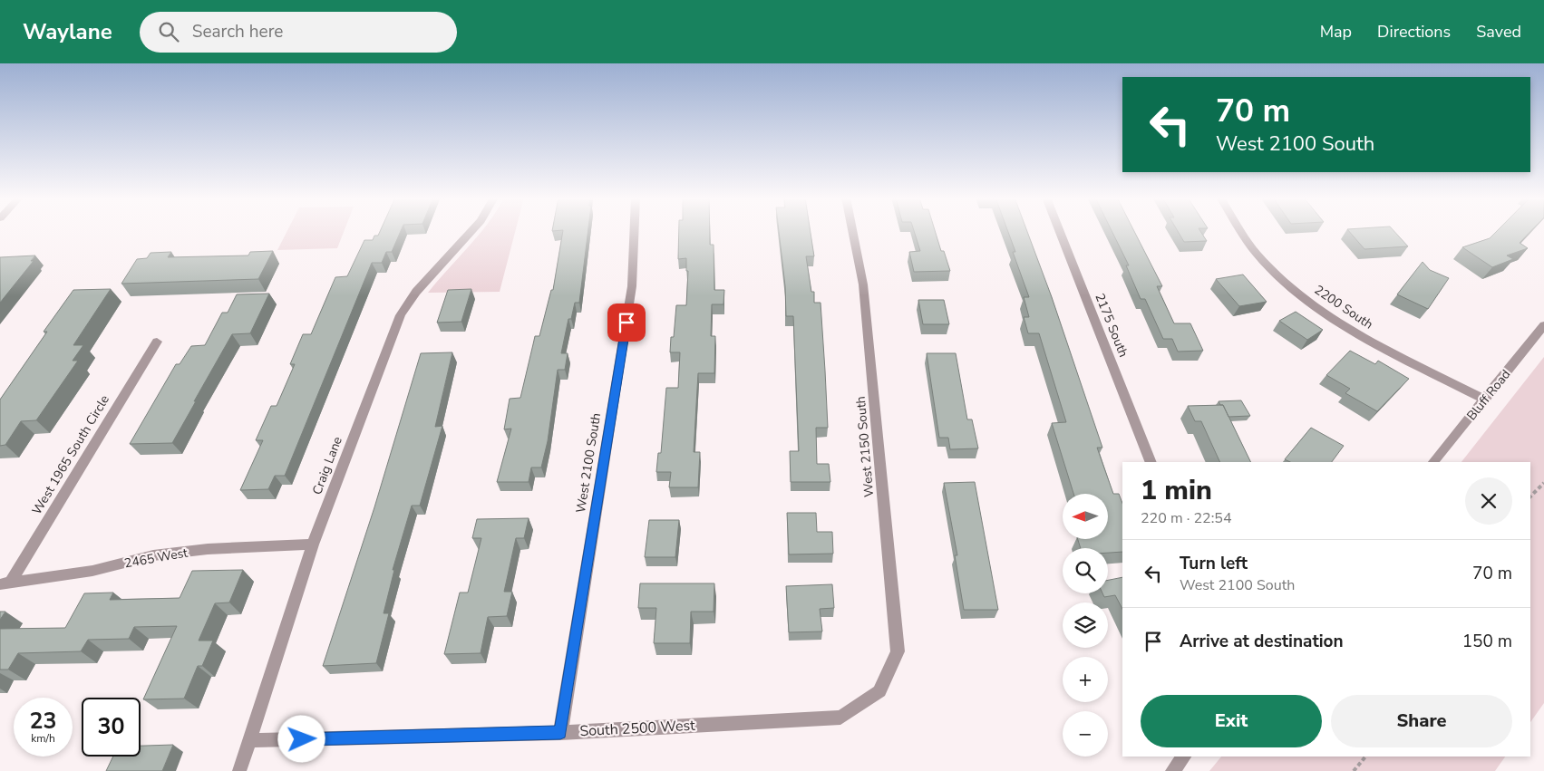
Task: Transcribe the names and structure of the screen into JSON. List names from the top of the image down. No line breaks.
{"streets":{"street":["2200 South","2175 South","Bluff Road","West 2150 South","West 1965 South Circle","West 2100 South","Craig Lane","2465 West","South 2500 West"]},"crossings":[["2200 South","Bluff Road"],["West 2150 South","South 2500 West"],["West 1965 South Circle","2465 West"],["West 2100 South","South 2500 West"],["Craig Lane","2465 West"],["Craig Lane","South 2500 West"]],"north":"left","page":{"header":"Waylane","search":"Search here","nav":["Map","Directions","Saved"],"turn":["70 m","West 2100 South"],"heading":["1 min","220 m · 22:54"],"map_buttons":["+","−"],"list":[{"name":"Turn left","note":"West 2100 South","value":"70 m"},{"name":"Arrive at destination","value":"150 m"}],"buttons":["Exit","Share"],"speed":"23 km/h","limit":"30"}}
